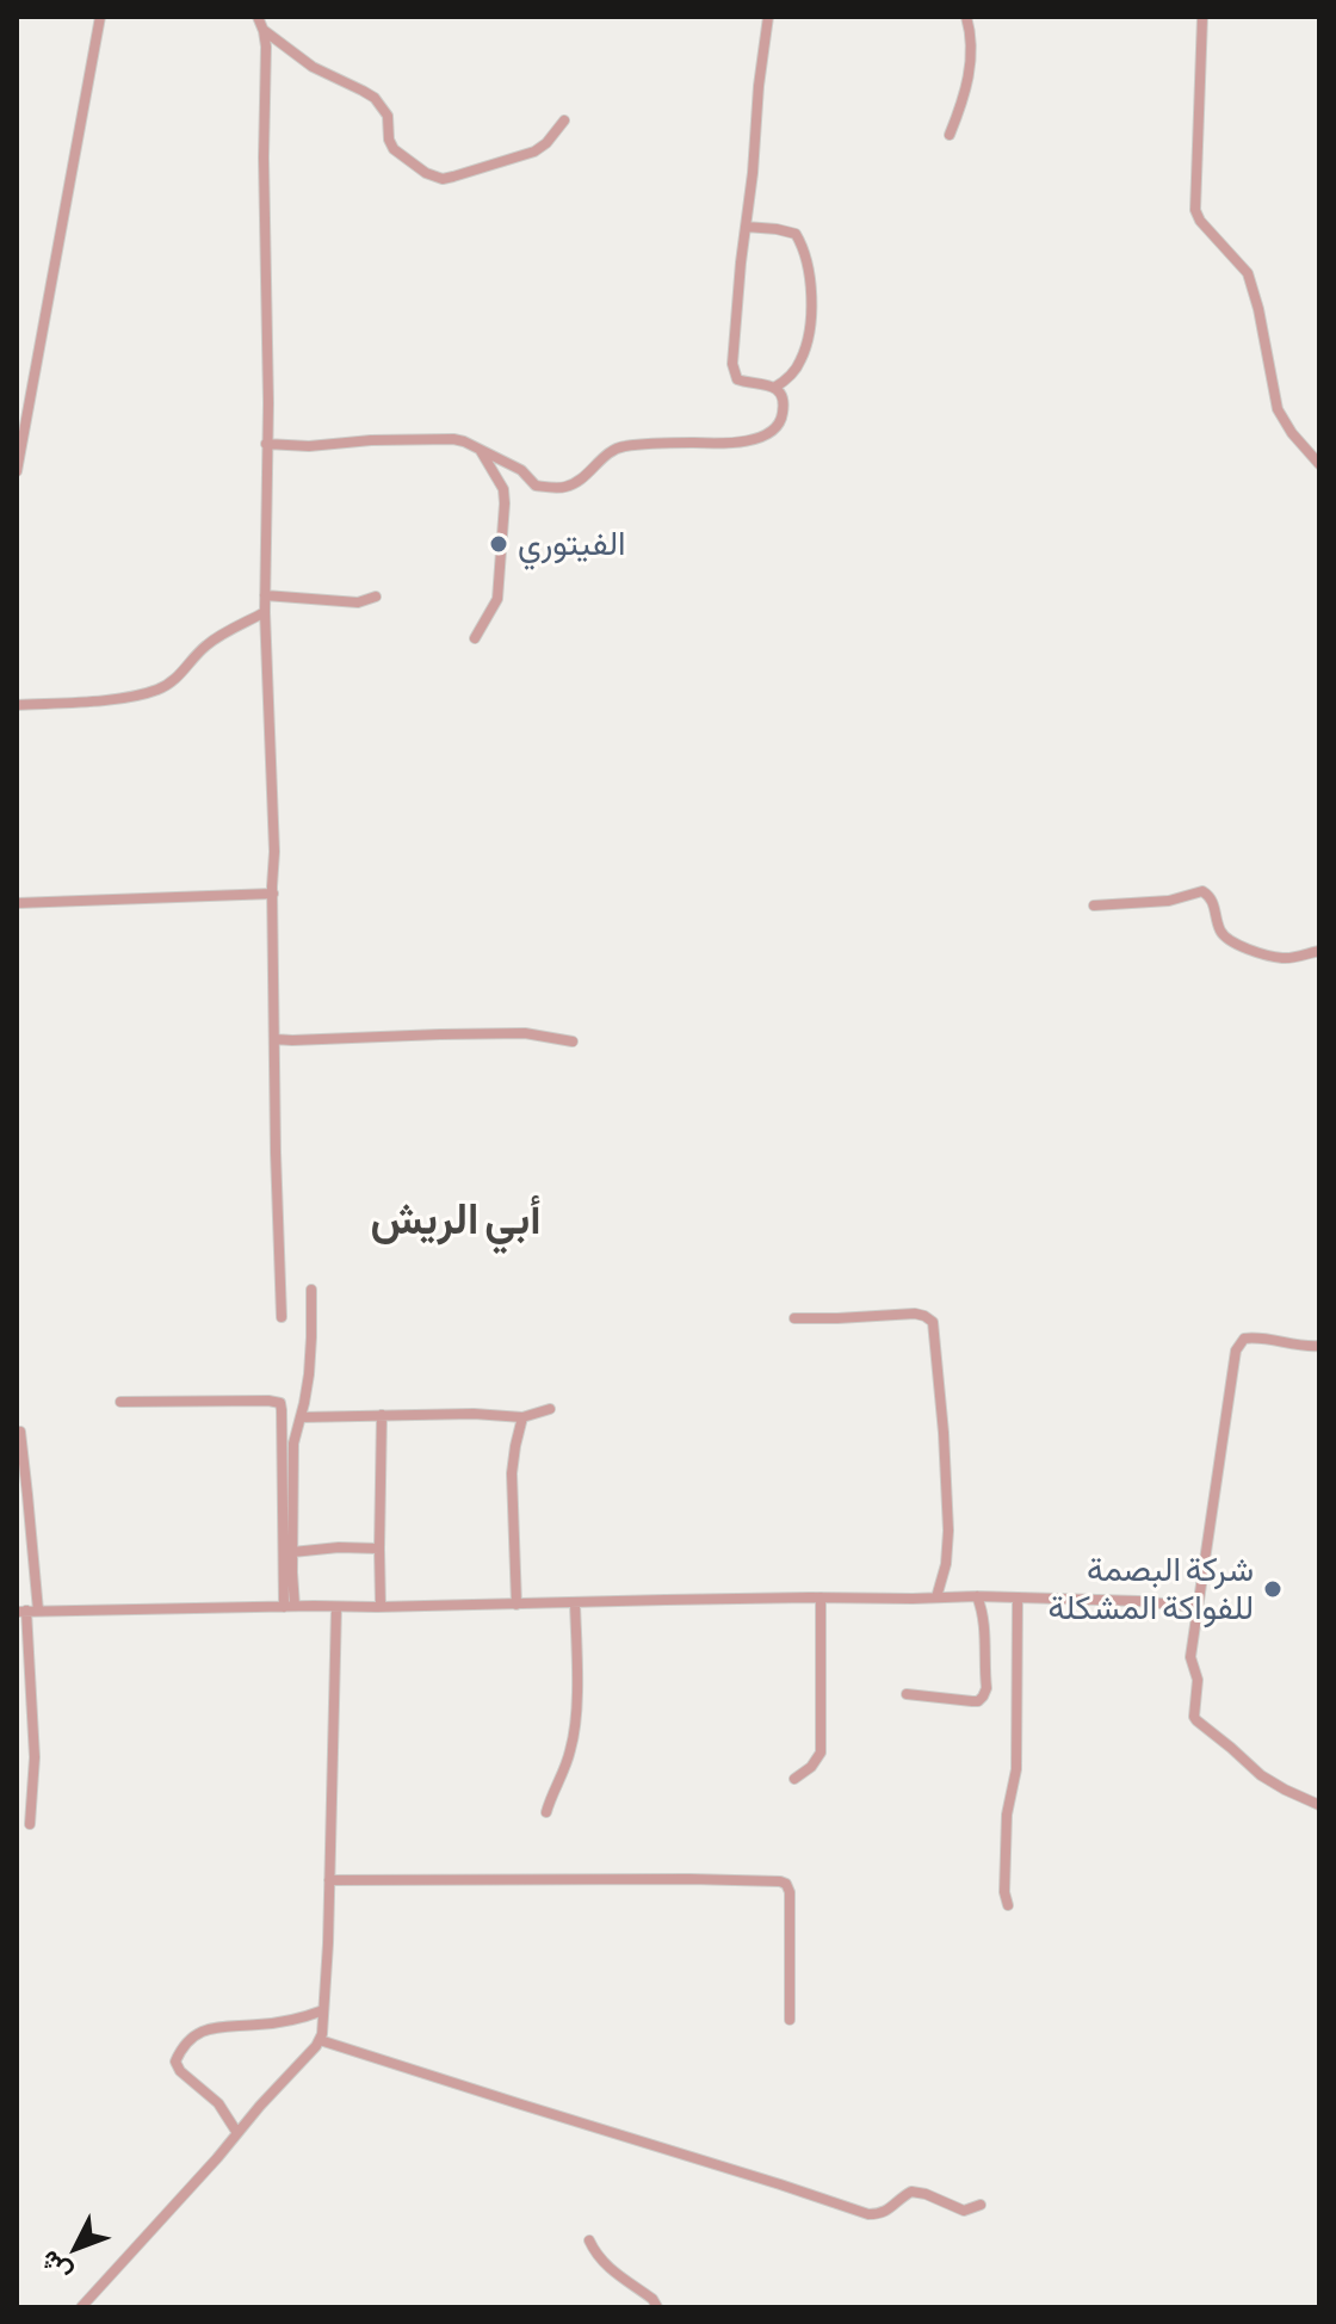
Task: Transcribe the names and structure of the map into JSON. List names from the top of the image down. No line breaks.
{"districts":["أبي الريش"],"places":["الفيتوري","شركة البصمة للفواكة المشكلة"],"north":"bottom left"}
